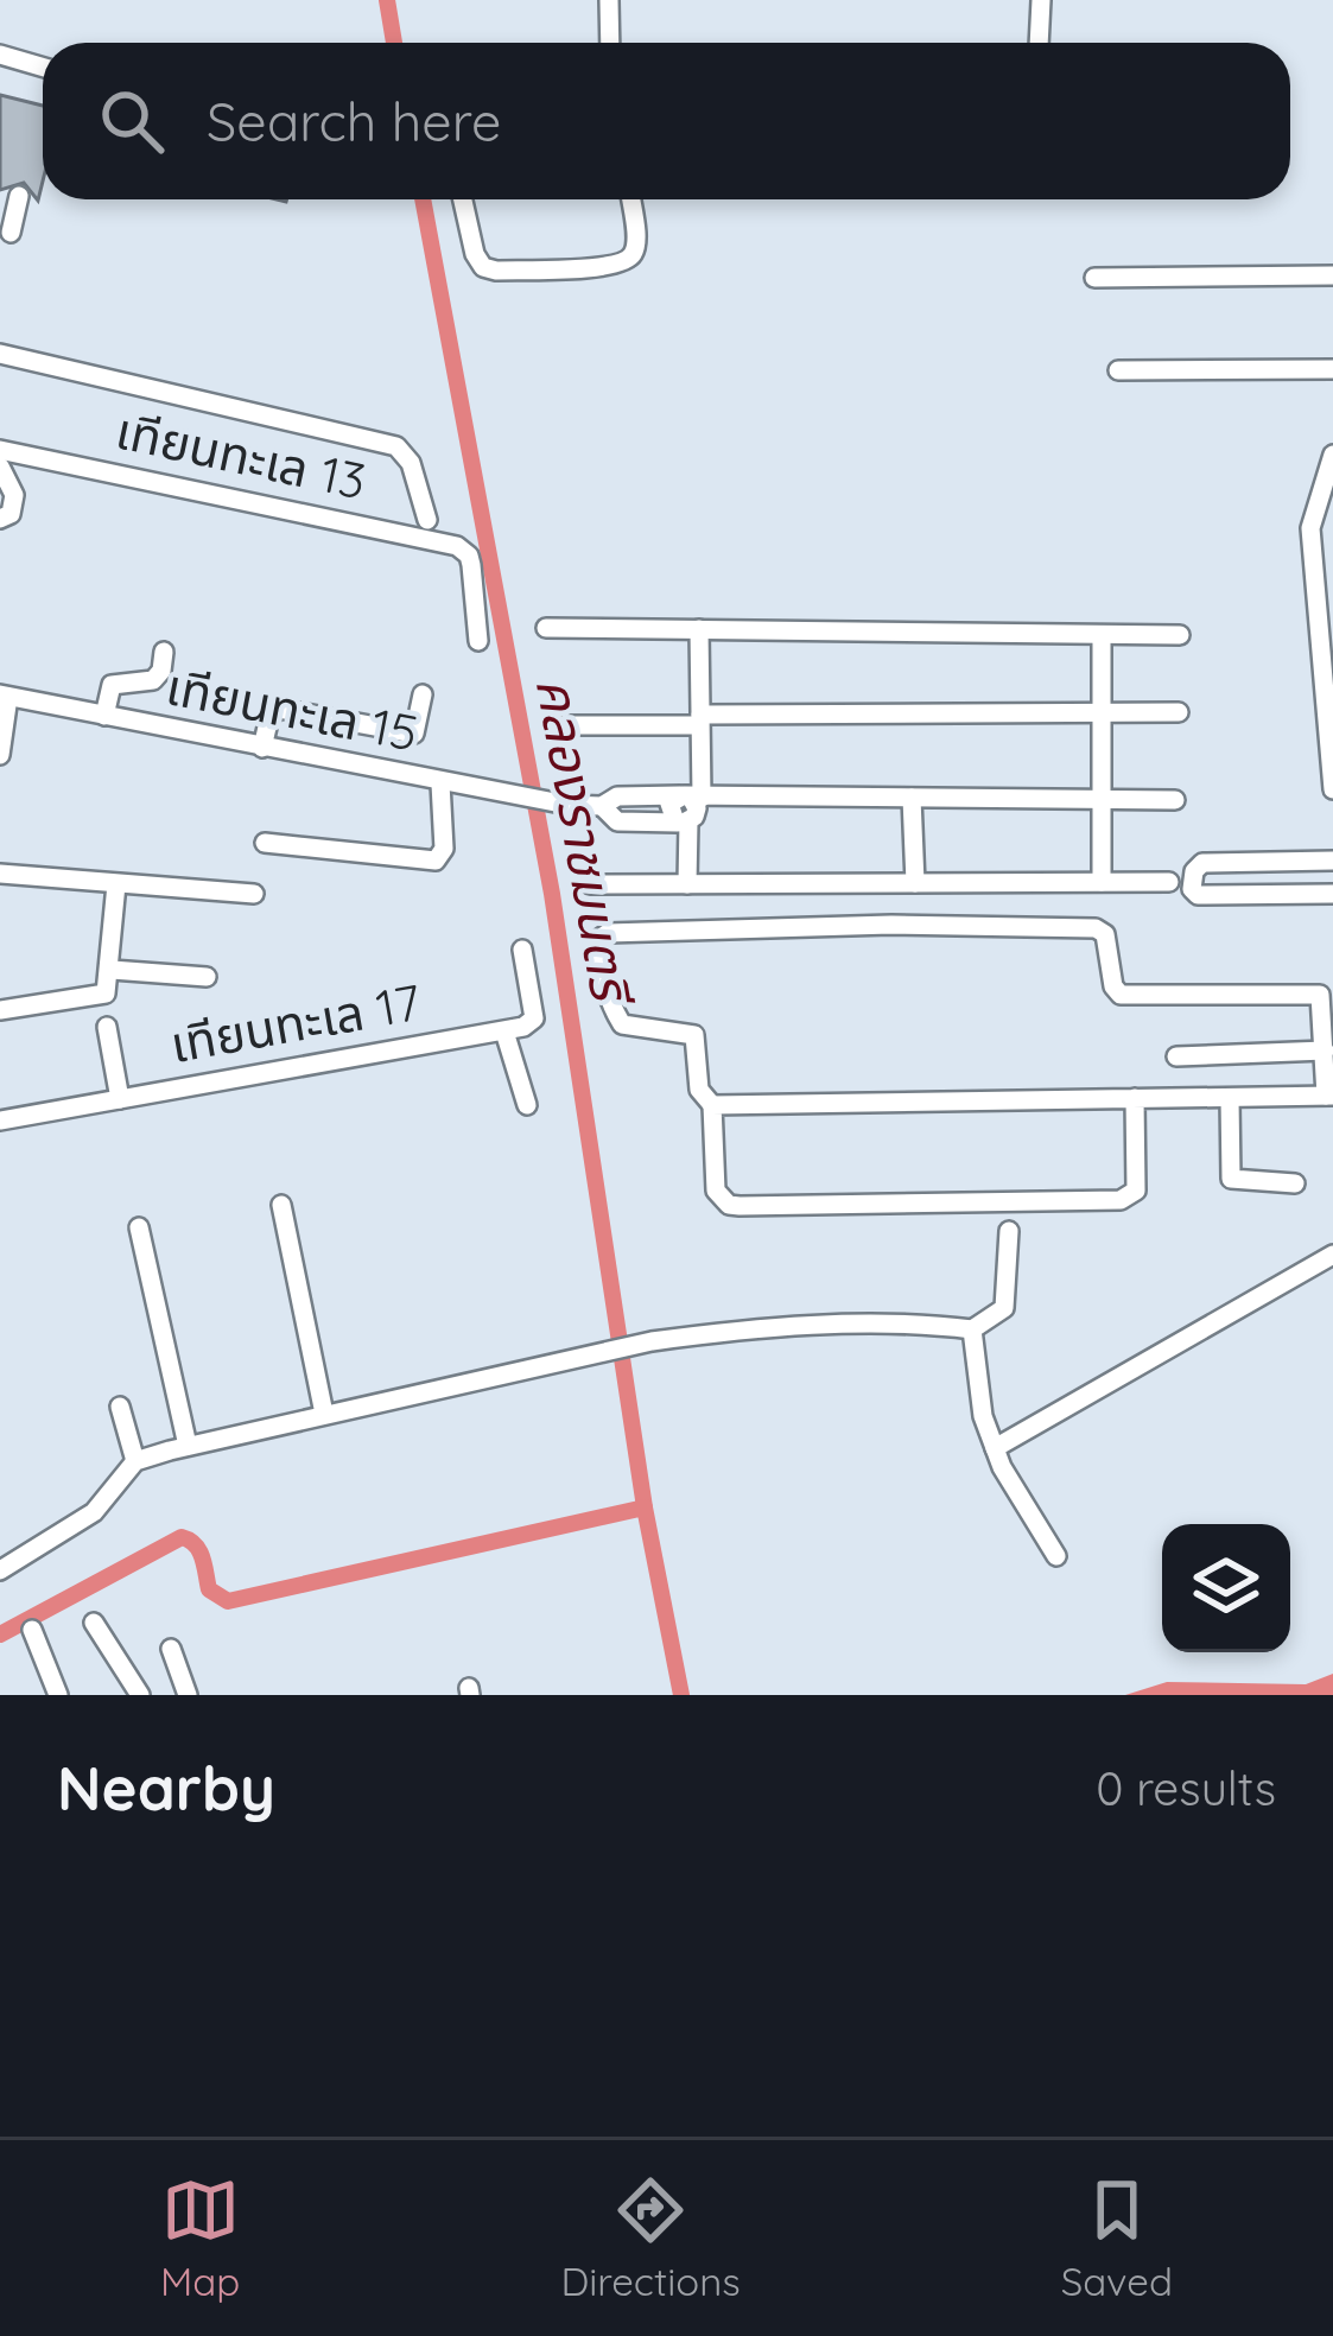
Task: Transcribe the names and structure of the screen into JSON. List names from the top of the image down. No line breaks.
{"streets":{"street":["เทียนทะเล 13","เทียนทะเล 15","เทียนทะเล 17"]},"water":["คลองราชมนตรี"],"page":{"search":"Search here","heading":["Nearby","0 results"],"nav":["Map","Directions","Saved"]}}
